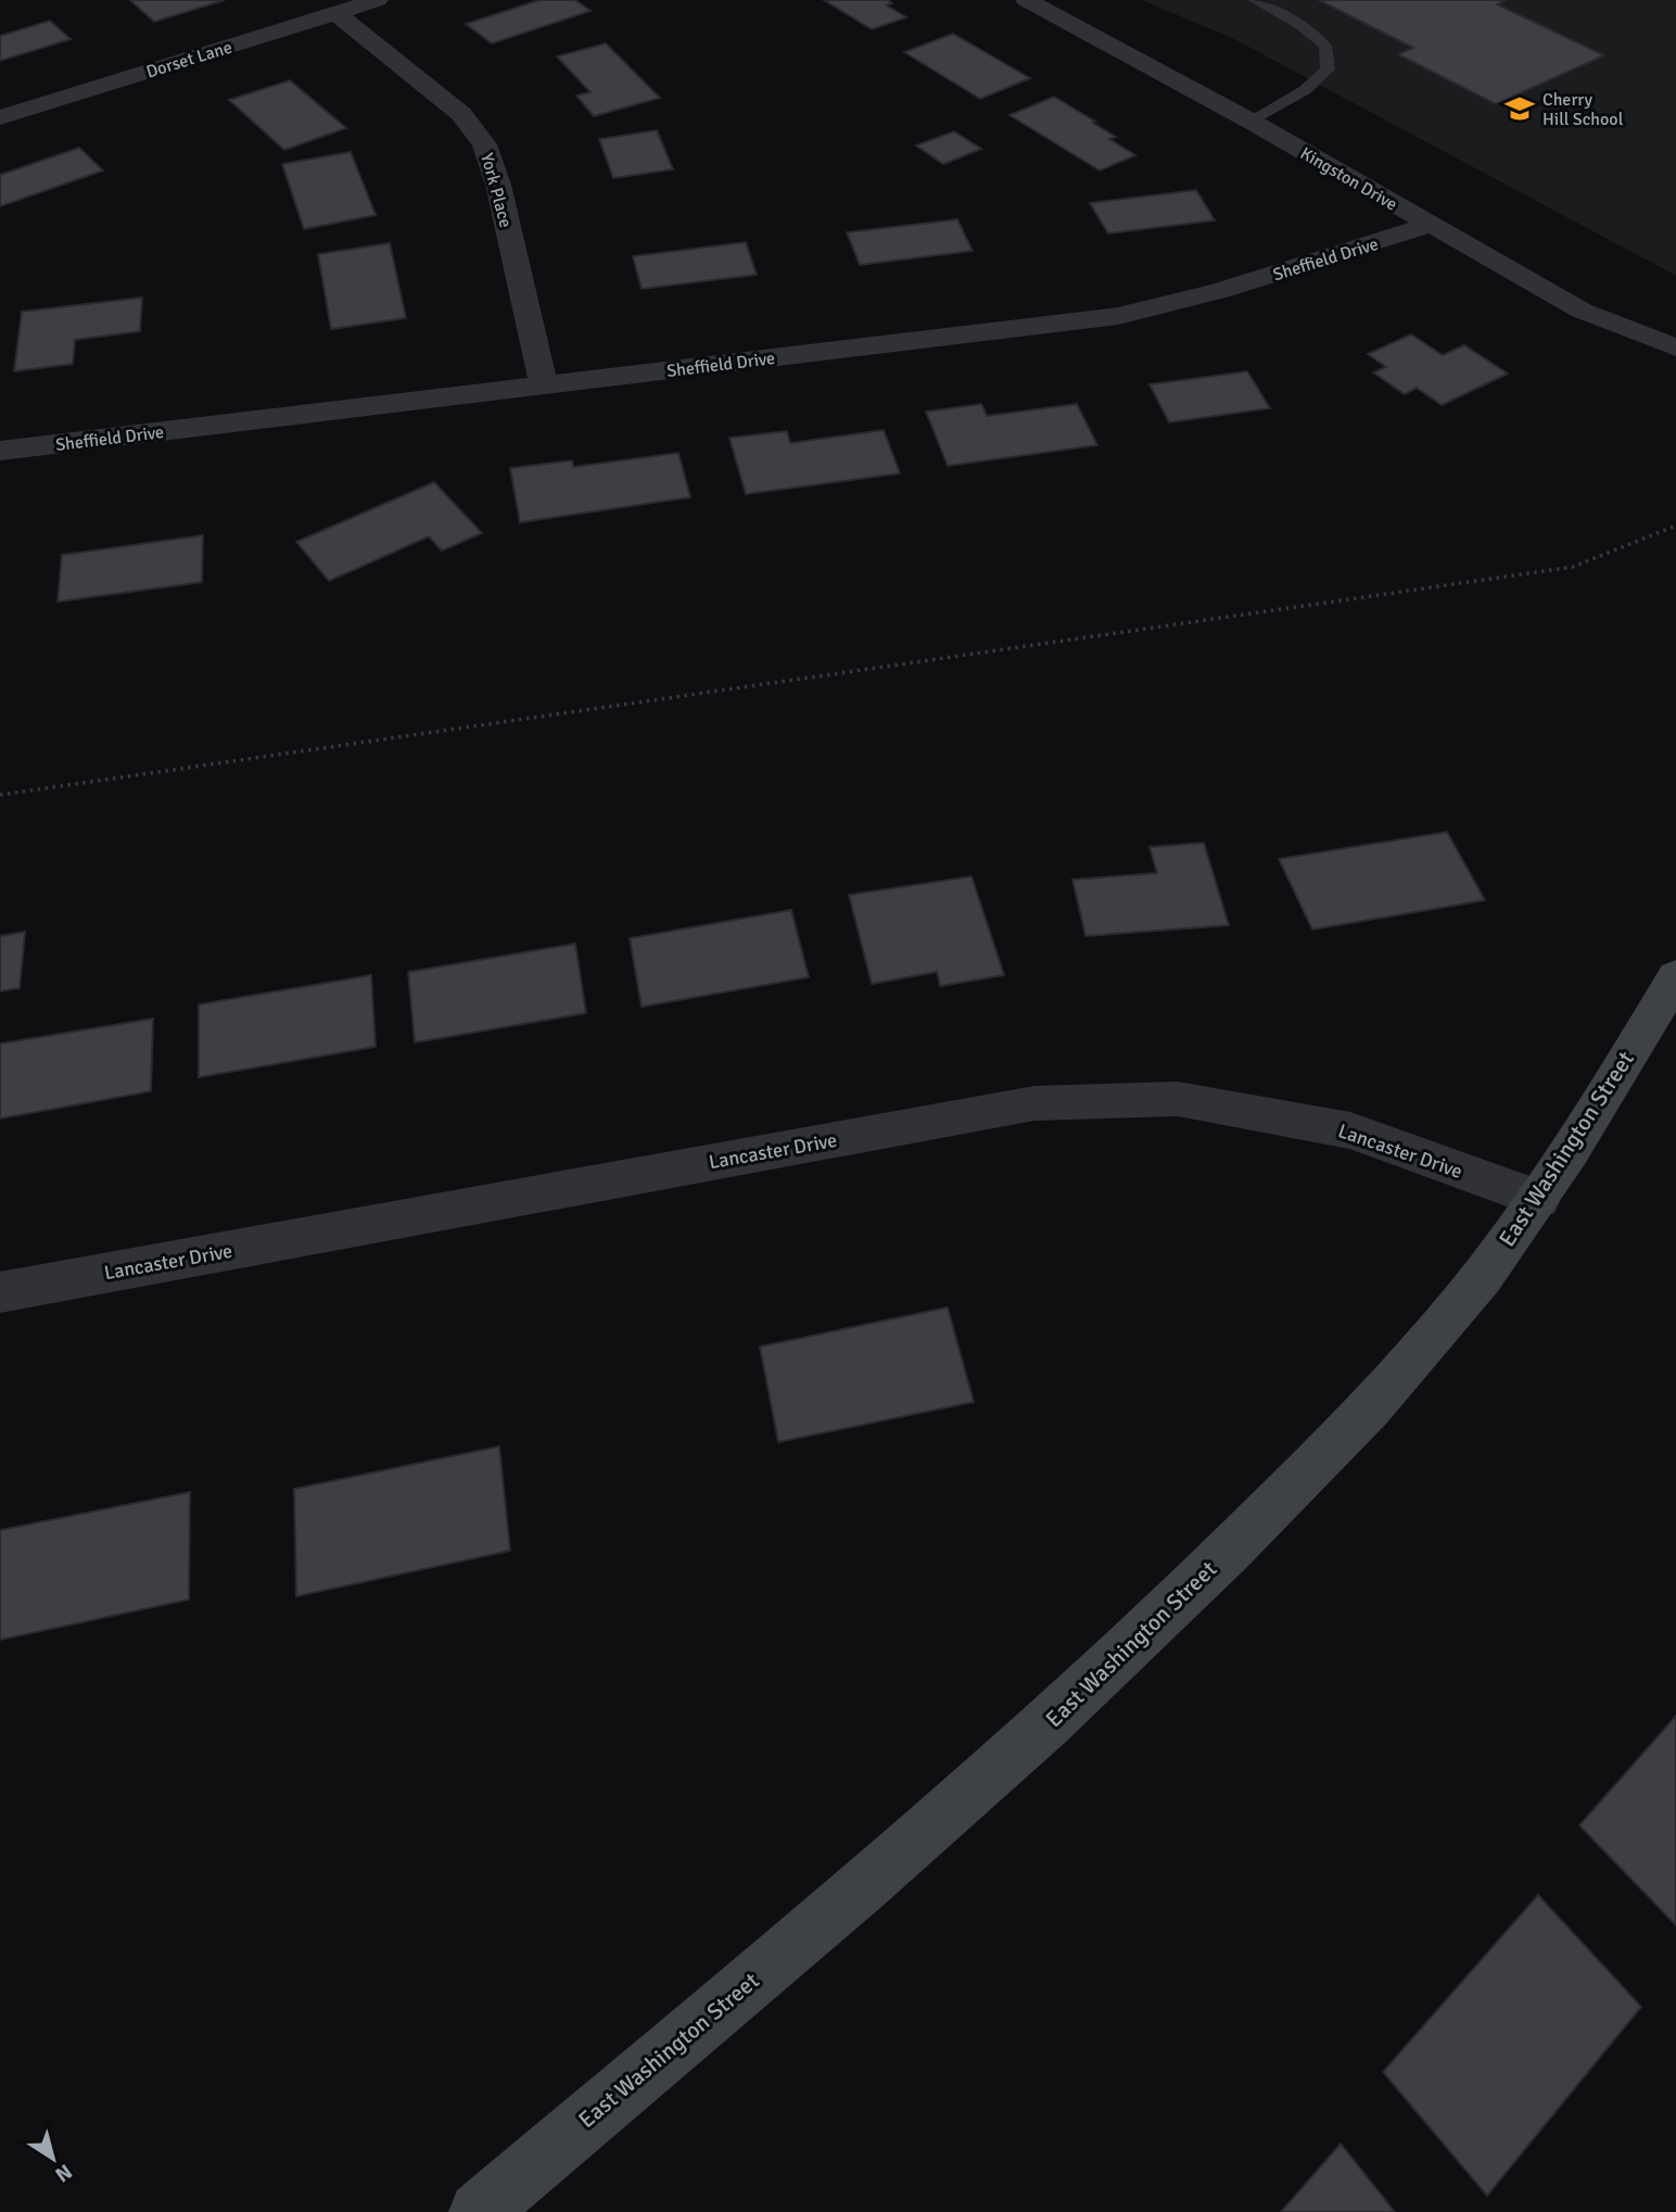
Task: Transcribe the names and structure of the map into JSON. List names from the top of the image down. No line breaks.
{"streets":{"street":["Dorset Lane","Kingston Drive","York Place","Sheffield Drive","East Washington Street","Lancaster Drive"]},"crossings":[["Dorset Lane","York Place"],["Kingston Drive","Sheffield Drive"],["York Place","Sheffield Drive"],["East Washington Street","Lancaster Drive"]],"places":{"school or university":["Cherry Hill School"]},"north":"bottom right"}
